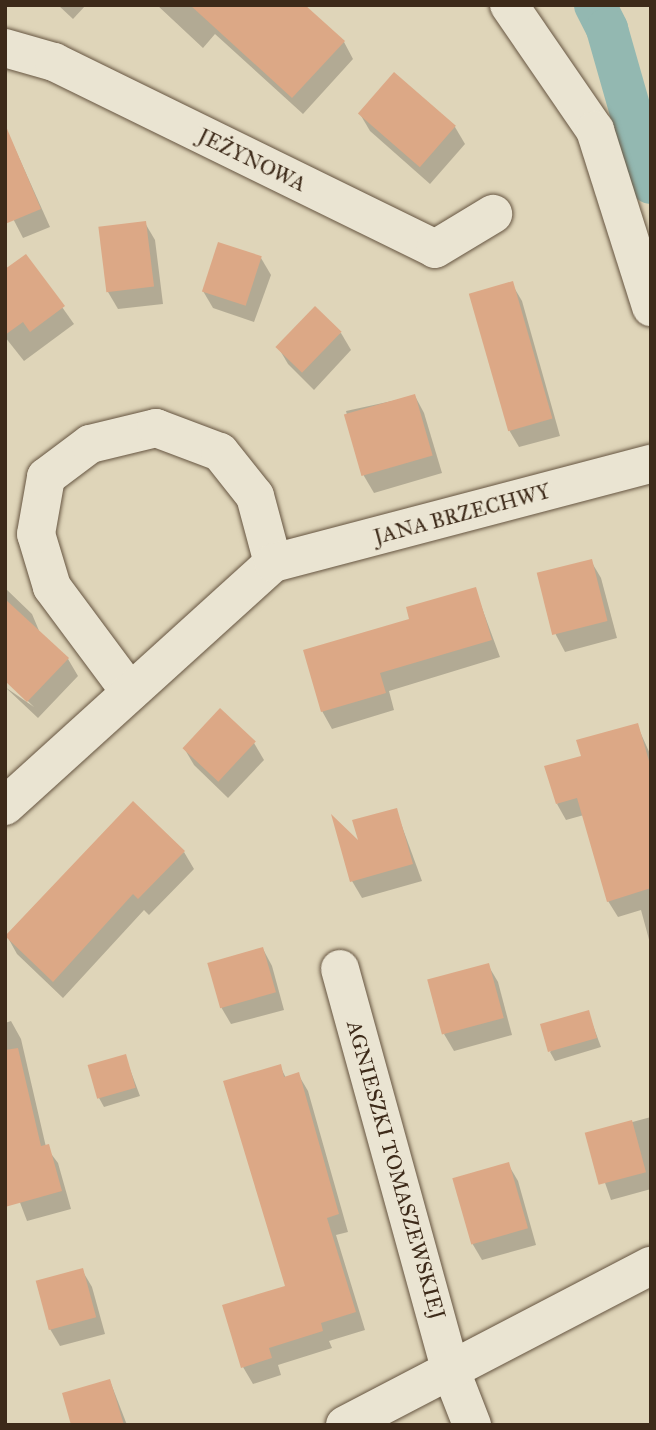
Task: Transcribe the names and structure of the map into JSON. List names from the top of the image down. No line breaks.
{"streets":{"street":["JEŻYNOWA","JANA BRZECHWY","AGNIESZKI TOMASZEWSKIEJ"]}}
